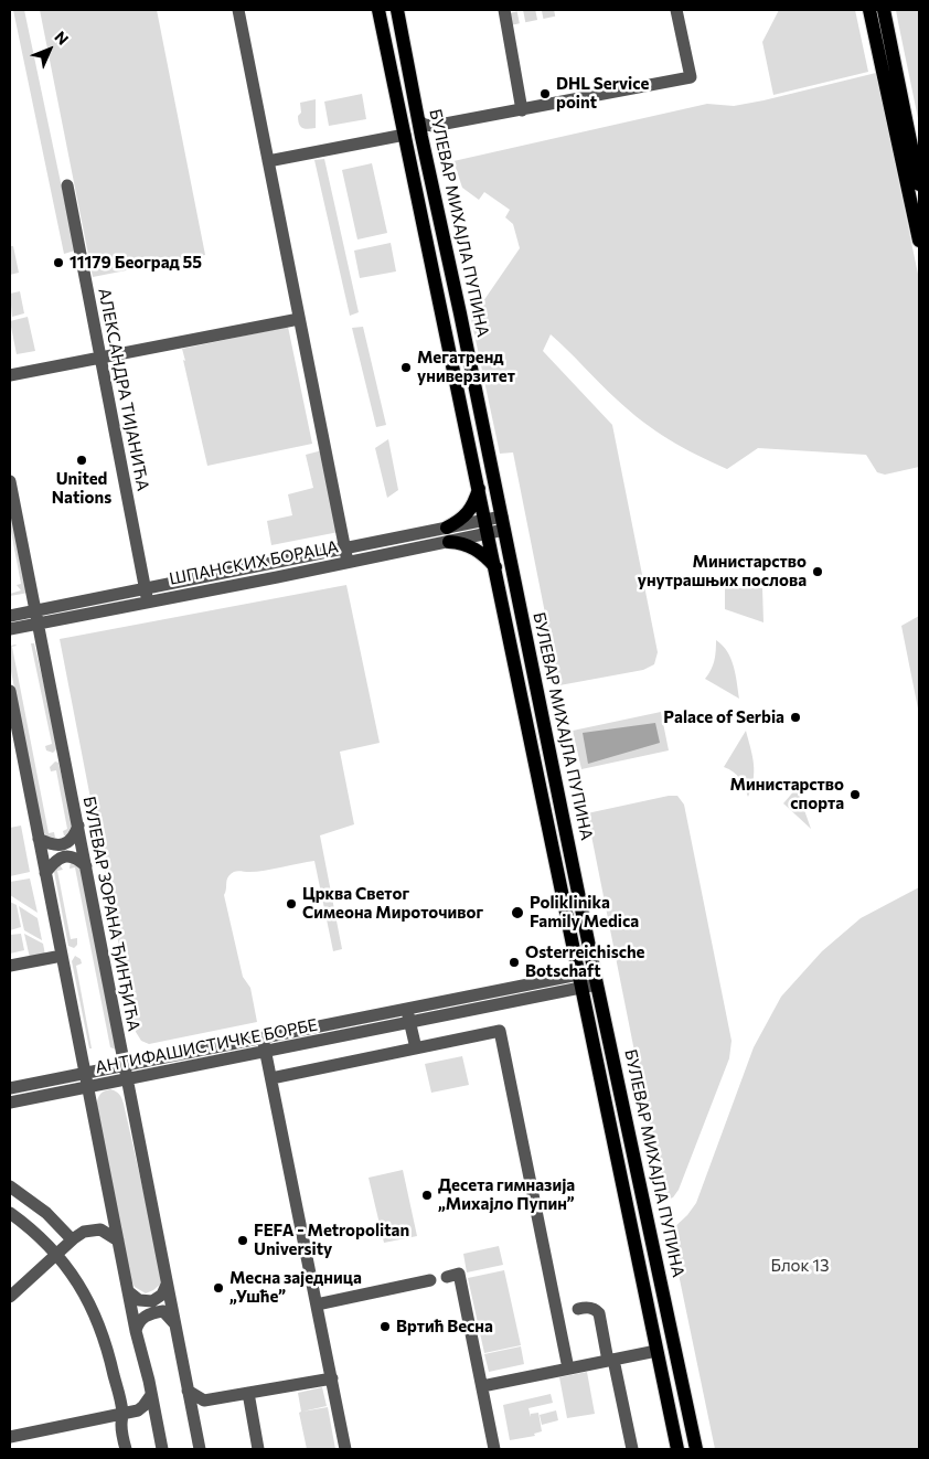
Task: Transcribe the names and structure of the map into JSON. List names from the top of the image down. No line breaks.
{"streets":{"main road":["БУЛЕВАР МИХАЈЛА ПУПИНА"],"street":["АЛЕКСАНДРА ТИЈАНИЋА","ШПАНСКИХ БОРАЦА","БУЛЕВАР ЗОРАНА ЂИНЂИЋА","АНТИФАШИСТИЧКЕ БОРБЕ"]},"crossings":[["БУЛЕВАР МИХАЈЛА ПУПИНА","ШПАНСКИХ БОРАЦА"],["БУЛЕВАР МИХАЈЛА ПУПИНА","АНТИФАШИСТИЧКЕ БОРБЕ"],["АЛЕКСАНДРА ТИЈАНИЋА","ШПАНСКИХ БОРАЦА"],["ШПАНСКИХ БОРАЦА","БУЛЕВАР ЗОРАНА ЂИНЂИЋА"],["БУЛЕВАР ЗОРАНА ЂИНЂИЋА","АНТИФАШИСТИЧКЕ БОРБЕ"]],"parks":["Блок 13"],"places":["DHL Service point","11179 Београд 55","Мегатренд универзитет","United Nations","Министарство унутрашњих послова","Palace of Serbia","Министарство спорта","Црква Светог Симеона Мироточивог","Poliklinika Family Medica","Osterreichische Botschaft","Десета гимназија „Михајло Пупин”","FEFA - Metropolitan University","Месна заједница „Ушће”","Вртић Весна"],"north":"top right"}
